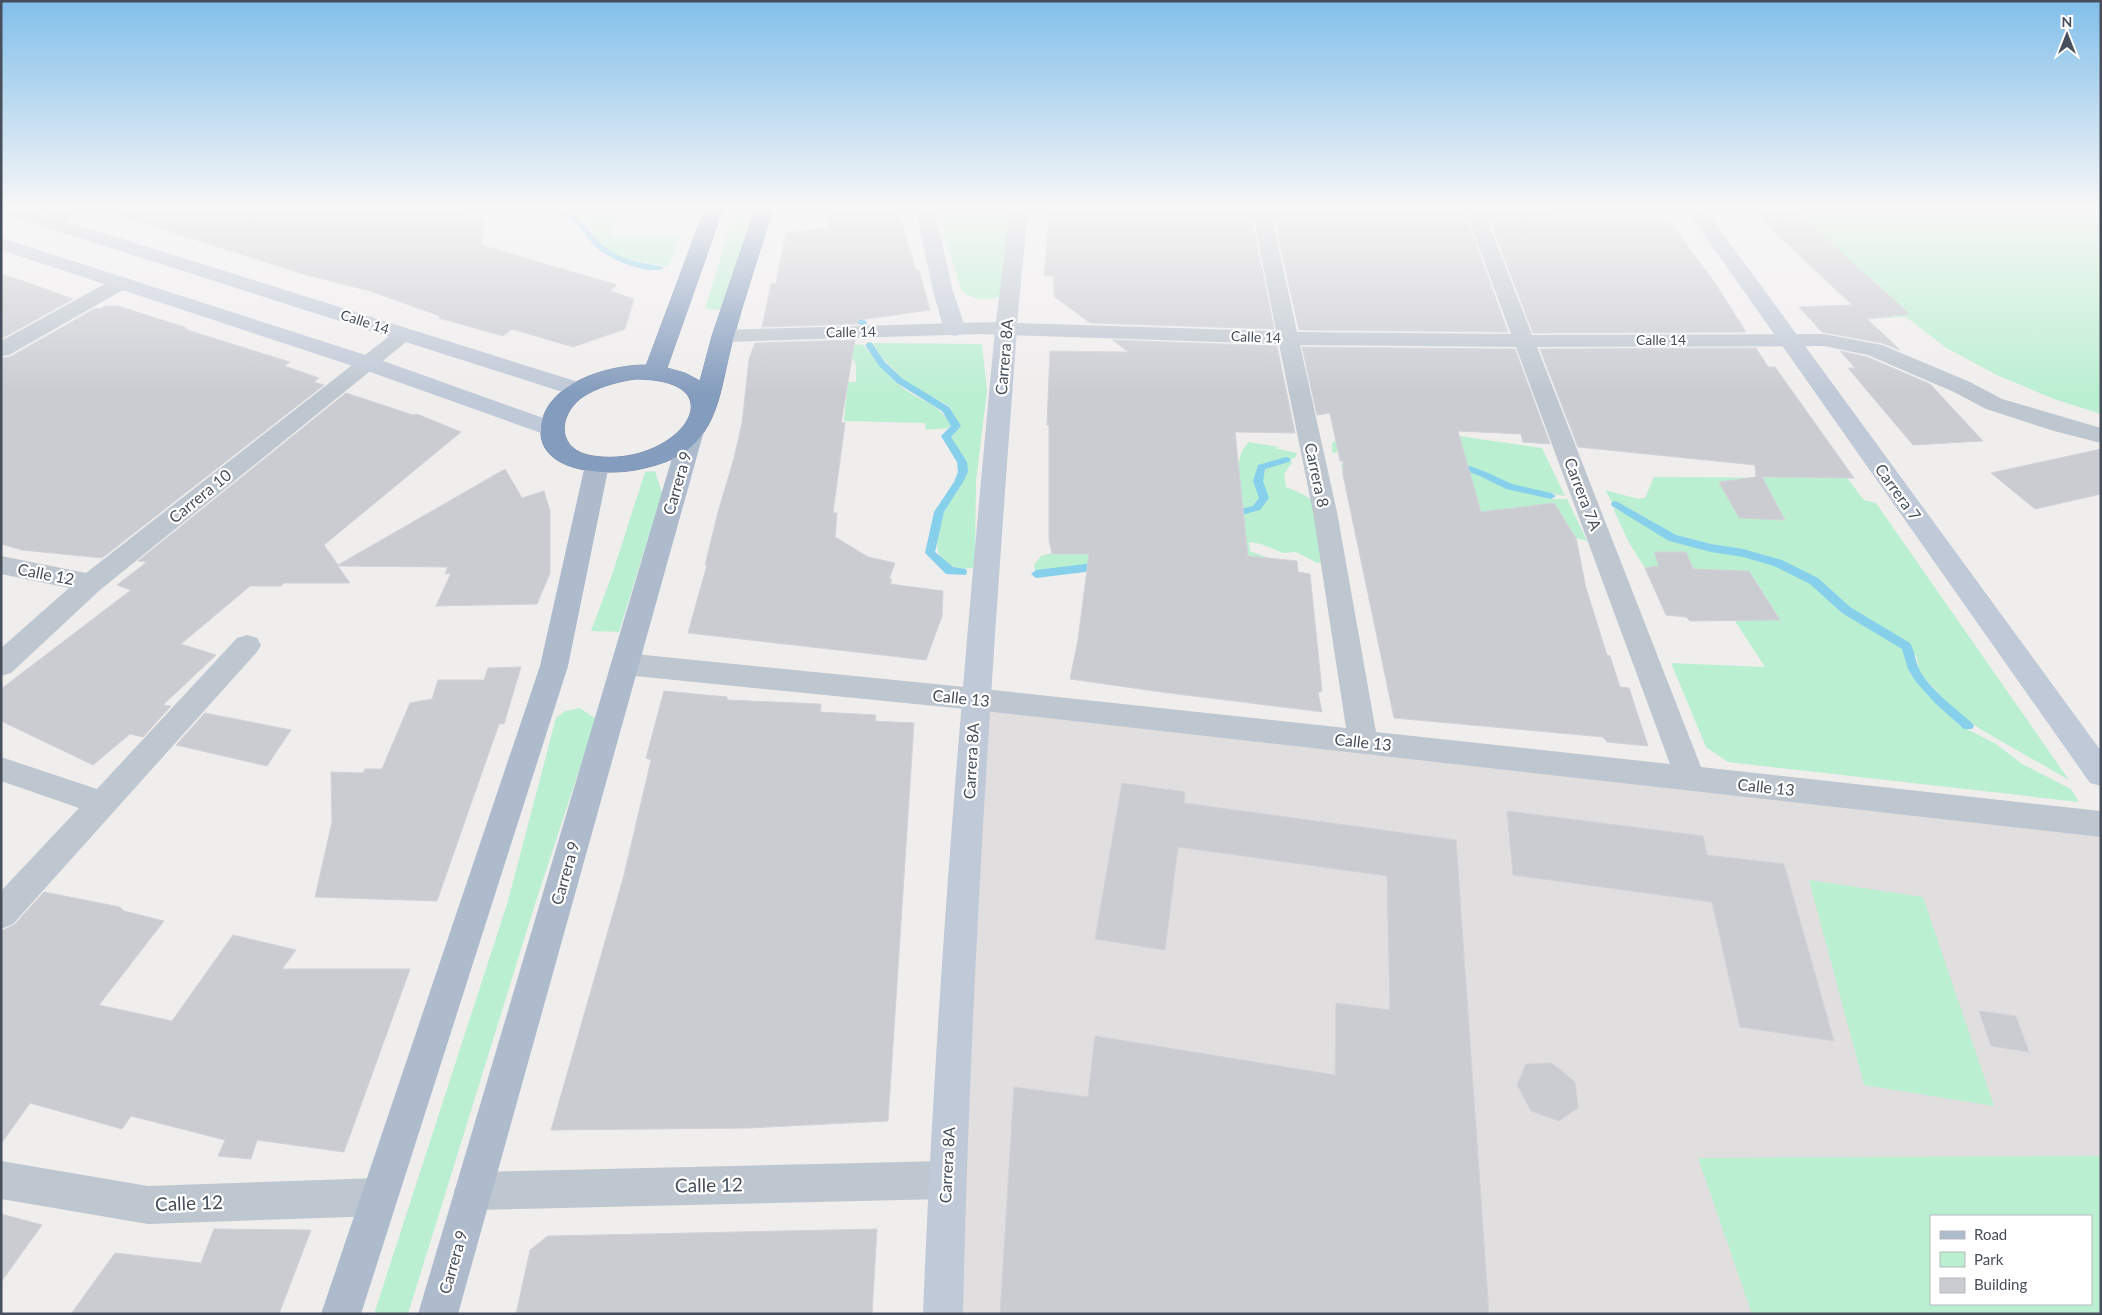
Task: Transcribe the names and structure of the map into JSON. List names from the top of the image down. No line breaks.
{"streets":{"highway":["Carrera 9"],"street":["Calle 14","Carrera 8A","Carrera 8","Carrera 7","Carrera 7A","Carrera 10","Calle 12","Calle 13"]},"crossings":[["Calle 14","Carrera 8A"],["Calle 14","Carrera 8"],["Calle 14","Carrera 9"],["Calle 14","Carrera 7"],["Calle 14","Carrera 7A"],["Calle 14","Carrera 10"],["Carrera 8A","Calle 12"],["Carrera 8A","Calle 13"],["Carrera 8","Calle 13"],["Carrera 9","Calle 12"],["Carrera 9","Calle 13"],["Carrera 7A","Calle 13"],["Carrera 10","Calle 12"]],"legend":["Road","Park","Building"],"north":"top"}
